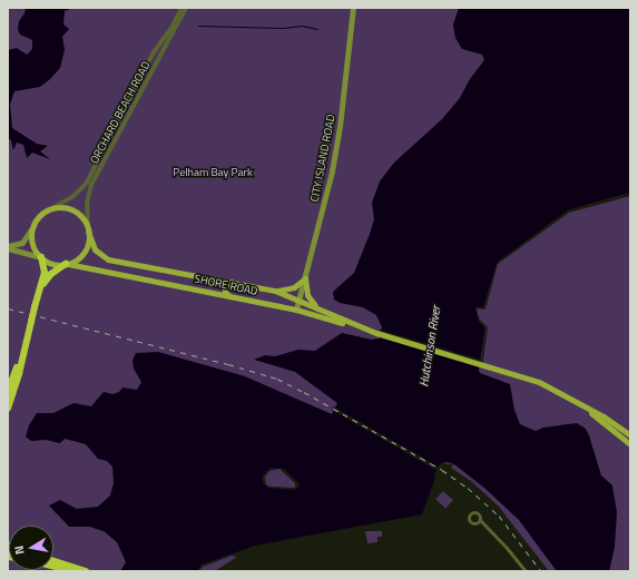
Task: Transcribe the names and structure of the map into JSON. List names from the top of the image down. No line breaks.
{"streets":{"main road":["CITY ISLAND ROAD","SHORE ROAD"],"street":["ORCHARD BEACH ROAD"]},"crossings":[["ORCHARD BEACH ROAD","SHORE ROAD"],["CITY ISLAND ROAD","SHORE ROAD"]],"water":["Hutchinson River"],"parks":["Pelham Bay Park"],"north":"left"}
